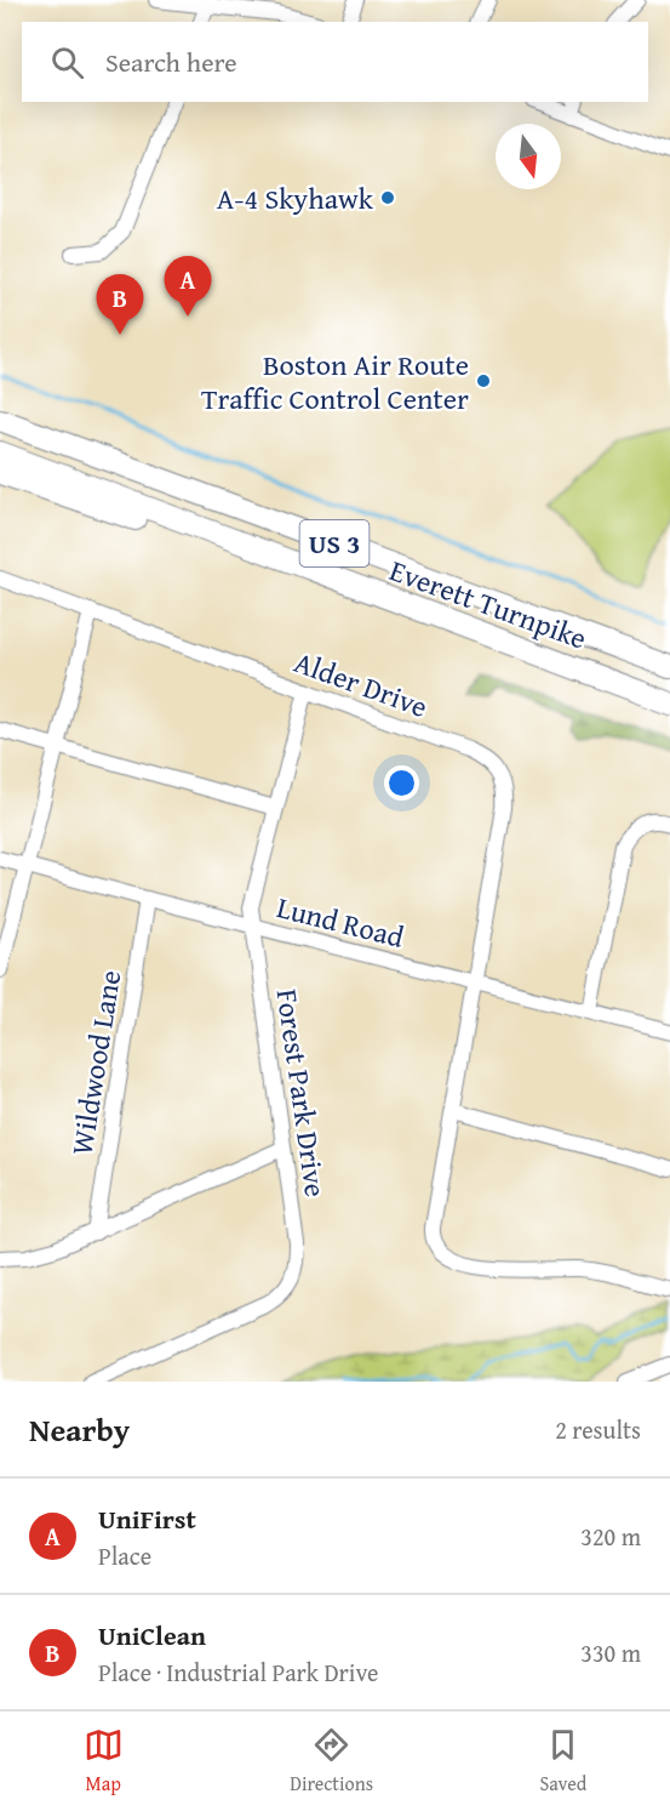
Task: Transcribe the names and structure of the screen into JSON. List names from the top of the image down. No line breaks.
{"streets":{"highway":["US 3","Everett Turnpike"],"street":["Alder Drive","Lund Road","Wildwood Lane","Forest Park Drive"]},"crossings":[["Alder Drive","Lund Road"],["Alder Drive","Forest Park Drive"],["Lund Road","Wildwood Lane"],["Lund Road","Forest Park Drive"]],"places":["A-4 Skyhawk","Boston Air Route Traffic Control Center"],"north":"bottom","page":{"search":"Search here","pins":["A","B"],"heading":["Nearby","2 results"],"list":[{"mark":"A","name":"UniFirst","note":"Place","value":"320 m"},{"mark":"B","name":"UniClean","note":"Place · Industrial Park Drive","value":"330 m"}],"nav":["Map","Directions","Saved"]}}
